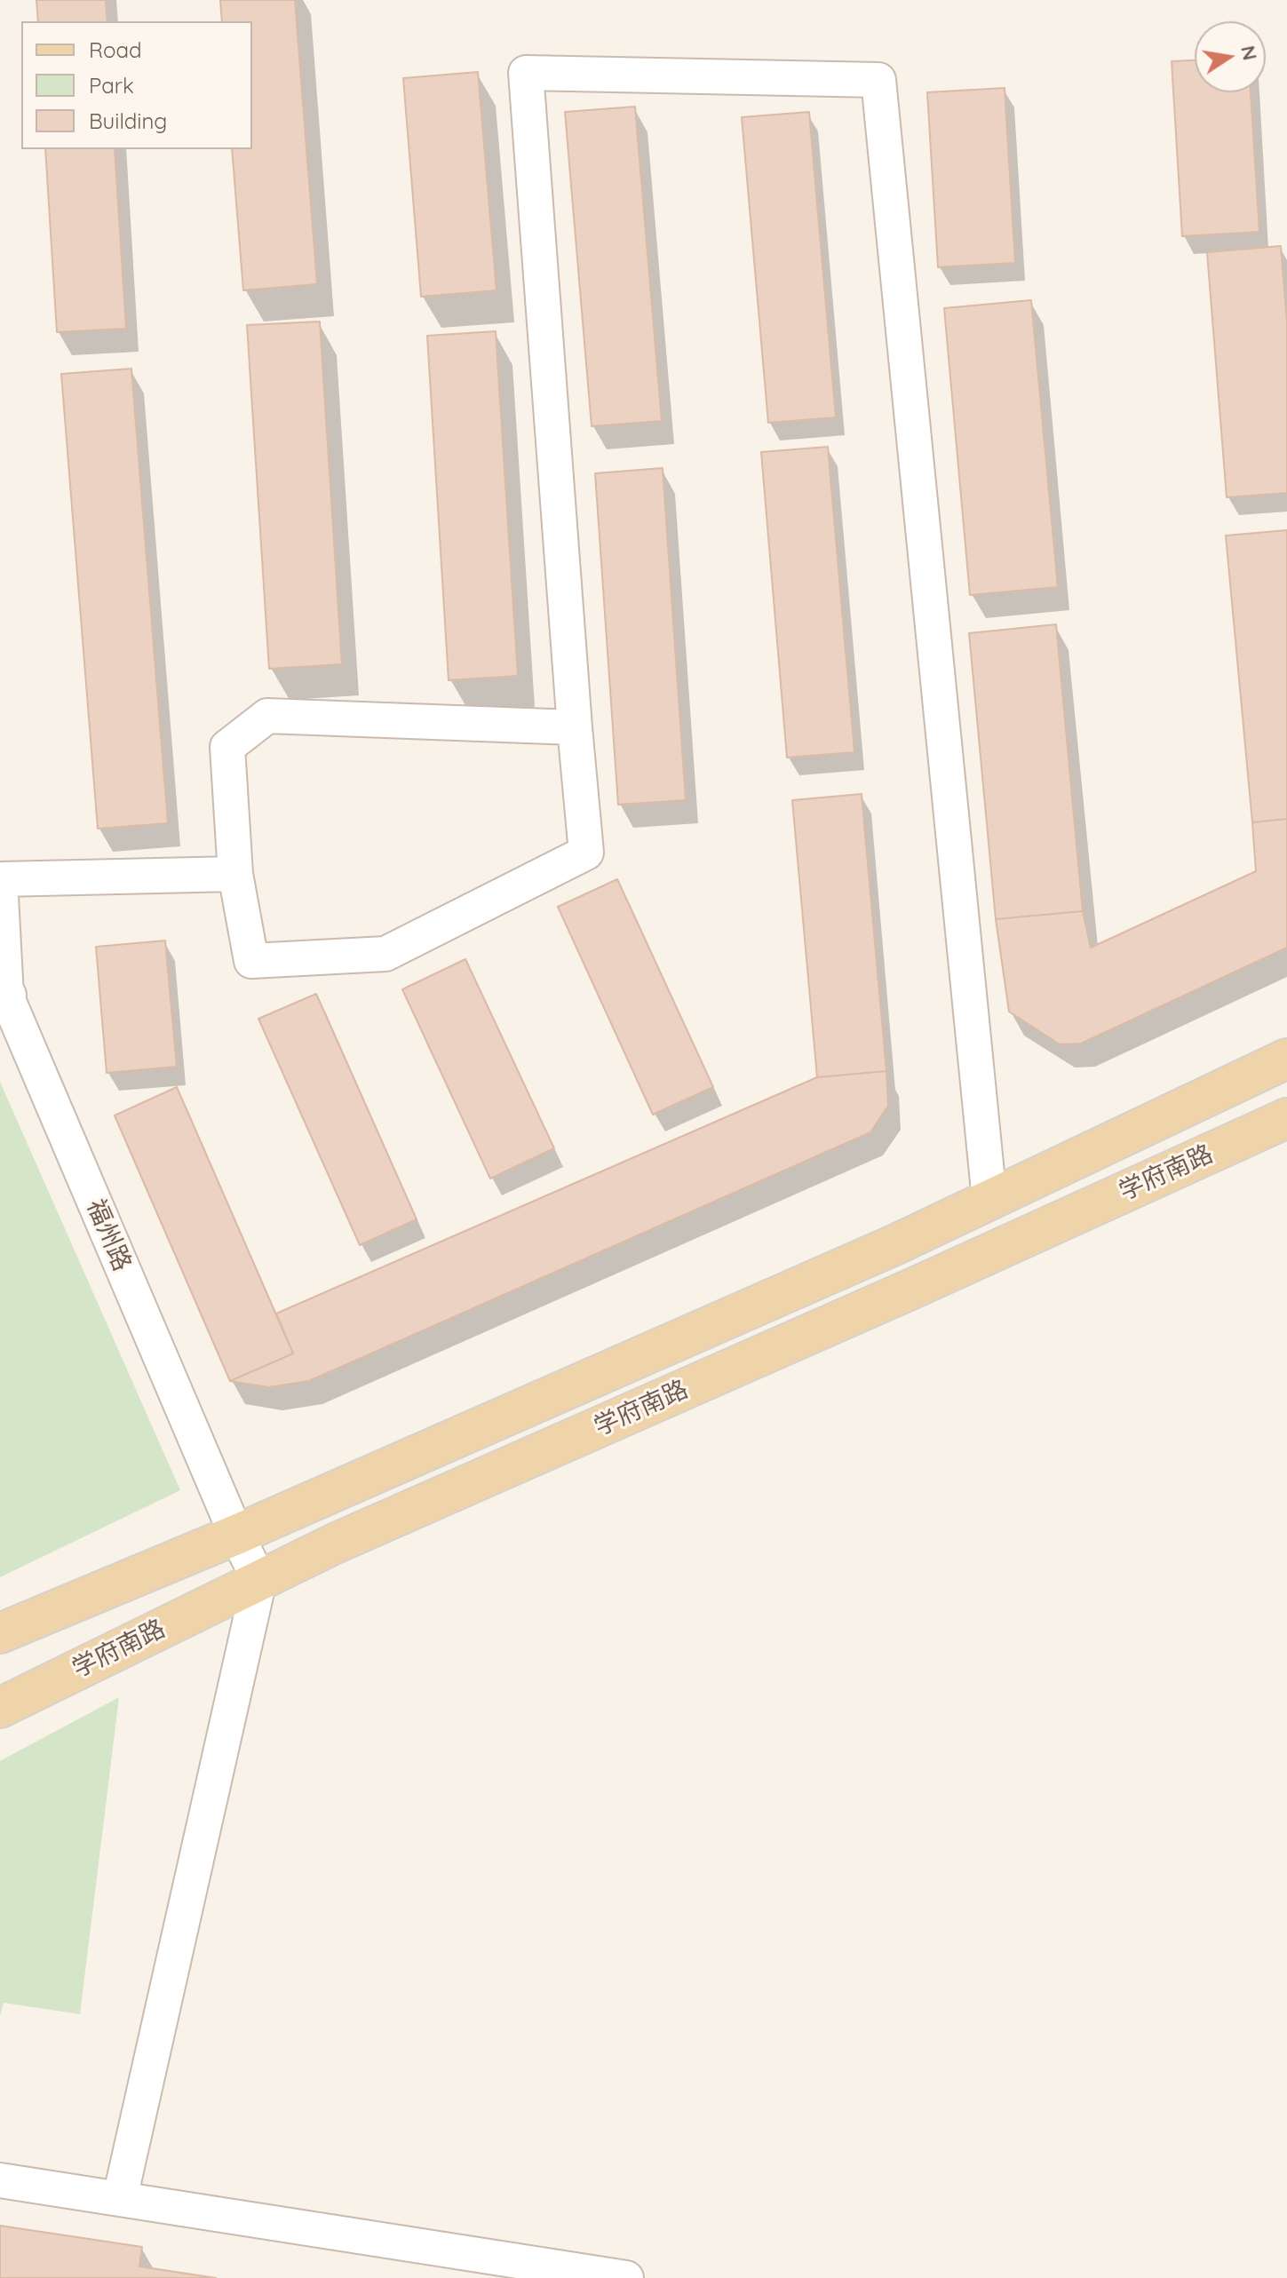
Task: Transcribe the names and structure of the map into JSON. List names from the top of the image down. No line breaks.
{"streets":{"main road":["学府南路"],"street":["福州路"]},"crossings":[["学府南路","福州路"]],"legend":["Road","Park","Building"],"north":"right"}
